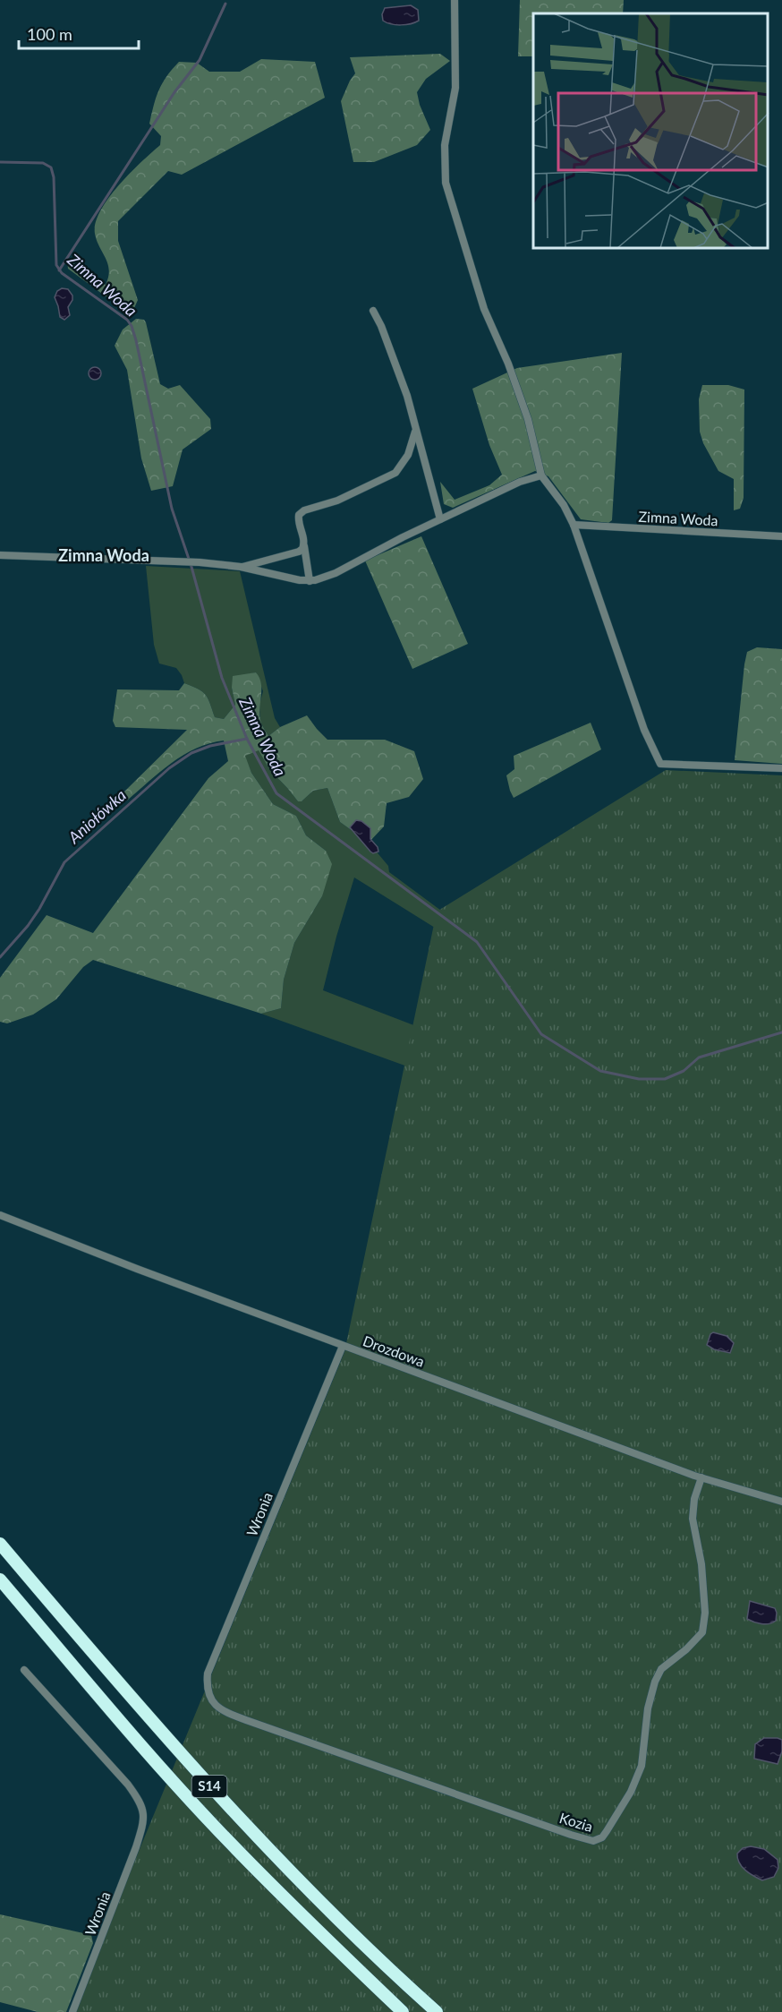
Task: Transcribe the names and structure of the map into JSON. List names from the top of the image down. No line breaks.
{"streets":{"highway":["S14"],"street":["Zimna Woda","Drozdowa","Wronia","Kozia"]},"crossings":[["Drozdowa","Wronia"],["Drozdowa","Kozia"],["Wronia","Kozia"]],"districts":["Zimna Woda"],"water":["Zimna Woda","Aniołówka"],"scale_bar":"100 m"}
